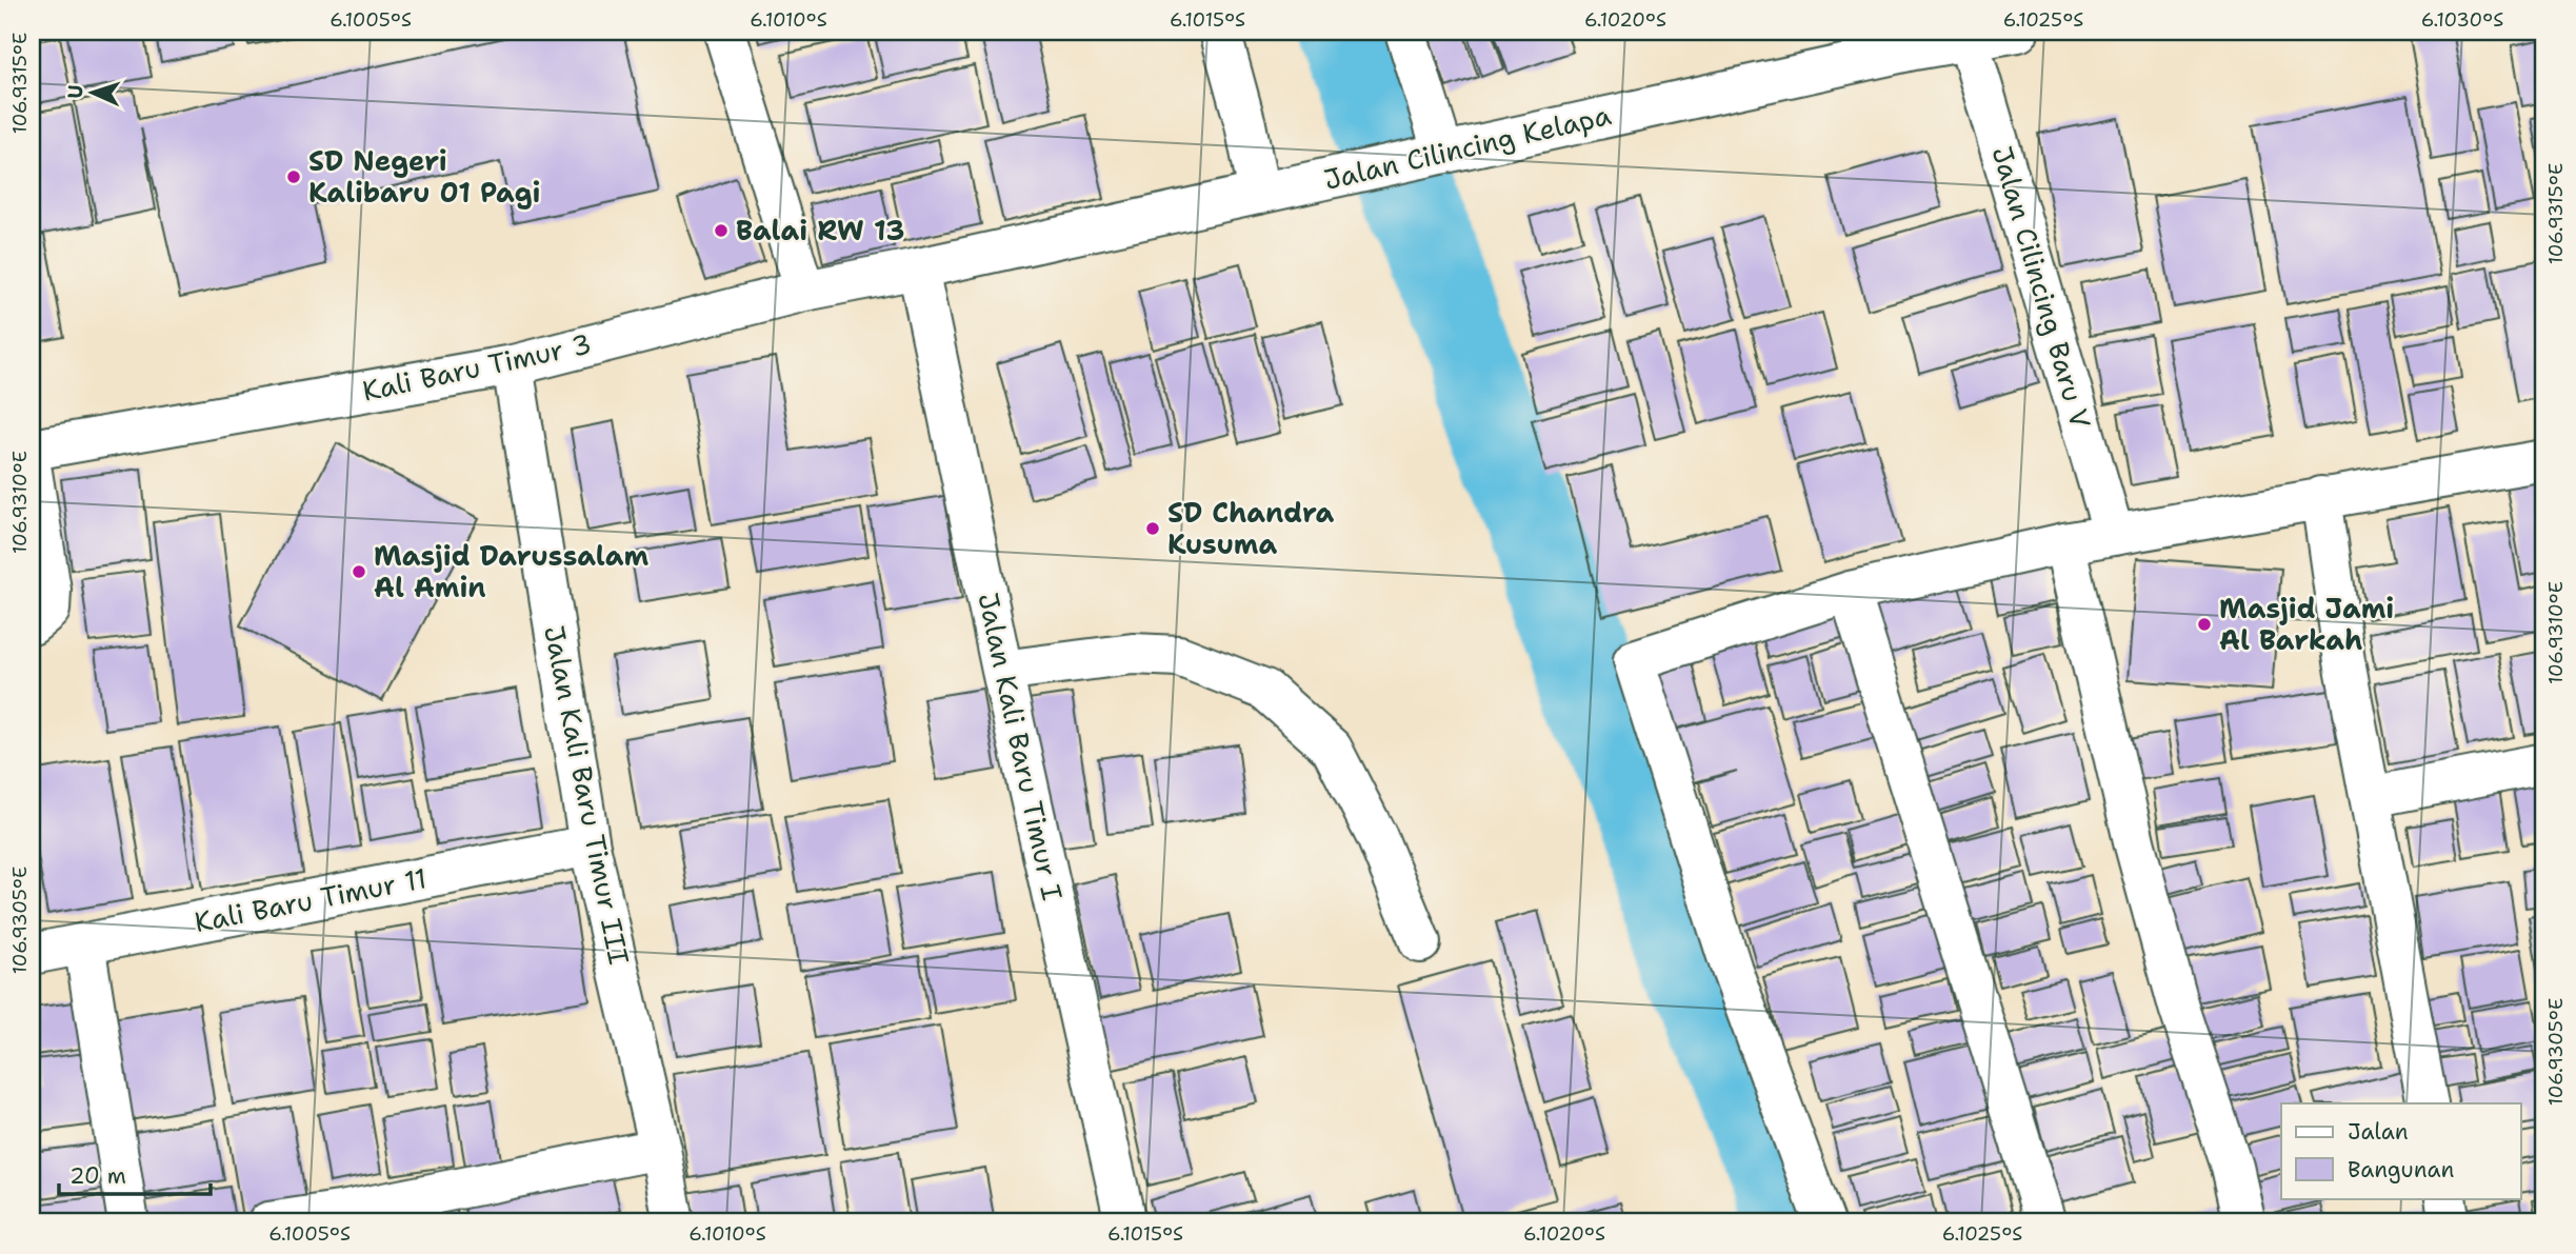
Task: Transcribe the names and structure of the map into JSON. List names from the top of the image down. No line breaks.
{"streets":{"street":["Jalan Cilincing Kelapa","Jalan Cilincing Baru V","Kali Baru Timur 3","Jalan Kali Baru Timur I","Jalan Kali Baru Timur III","Kali Baru Timur 11"]},"crossings":[["Jalan Cilincing Kelapa","Jalan Cilincing Baru V"],["Jalan Cilincing Kelapa","Kali Baru Timur 3"],["Jalan Cilincing Kelapa","Jalan Kali Baru Timur I"],["Kali Baru Timur 3","Jalan Kali Baru Timur I"],["Kali Baru Timur 3","Jalan Kali Baru Timur III"],["Jalan Kali Baru Timur III","Kali Baru Timur 11"]],"places":["SD Negeri Kalibaru 01 Pagi","Balai RW 13","SD Chandra Kusuma","Masjid Darussalam Al Amin","Masjid Jami Al Barkah"],"legend":["Jalan","Bangunan"],"scale_bar":"20 m","north":"left","coordinates":["6.1005°S","6.1010°S","6.1015°S","6.1020°S","6.1025°S","6.1030°S","106.9315°E","106.9310°E","106.9305°E"]}
